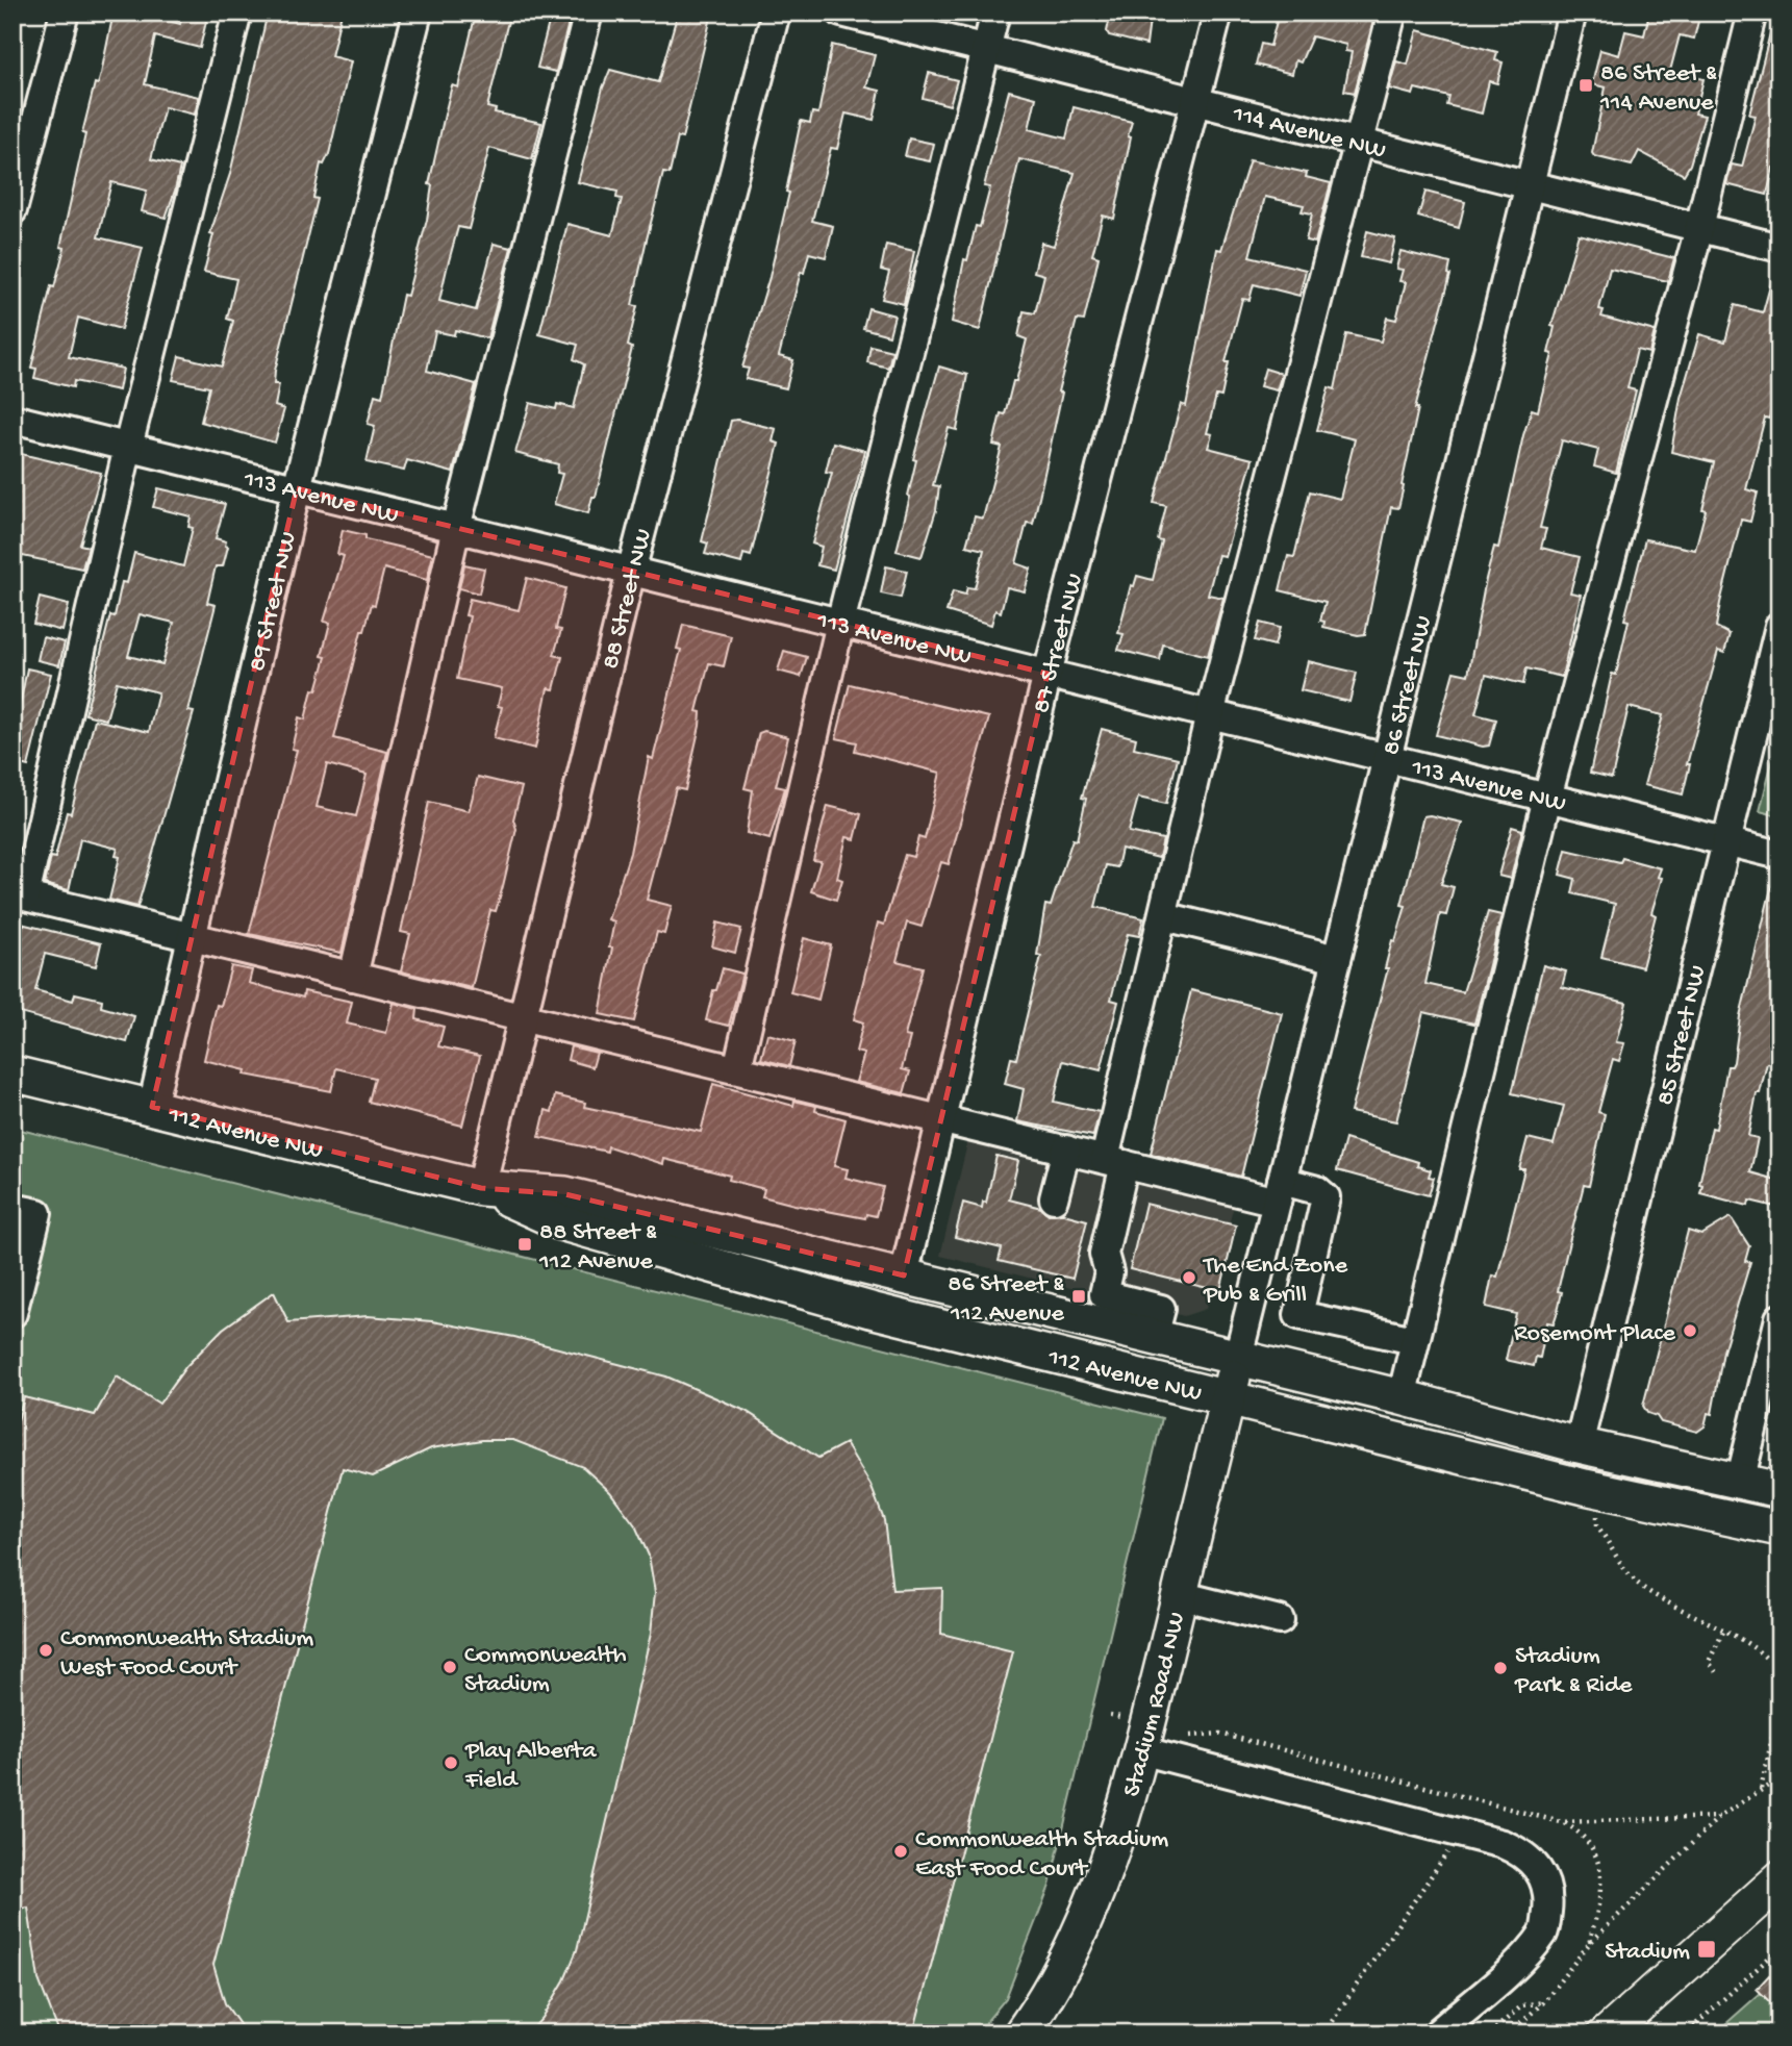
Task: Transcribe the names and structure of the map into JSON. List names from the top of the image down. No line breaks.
{"streets":{"main road":["112 Avenue NW","Stadium Road NW"],"street":["114 Avenue NW","113 Avenue NW","88 Street NW","89 Street NW","87 Street NW","86 Street NW","85 Street NW"]},"crossings":[["114 Avenue NW","87 Street NW"],["114 Avenue NW","86 Street NW"],["113 Avenue NW","88 Street NW"],["113 Avenue NW","89 Street NW"],["113 Avenue NW","87 Street NW"],["113 Avenue NW","86 Street NW"],["113 Avenue NW","85 Street NW"],["88 Street NW","112 Avenue NW"],["89 Street NW","112 Avenue NW"],["87 Street NW","112 Avenue NW"],["86 Street NW","112 Avenue NW"],["86 Street NW","Stadium Road NW"],["85 Street NW","112 Avenue NW"],["112 Avenue NW","Stadium Road NW"]],"places":{"transit":["86 Street & 114 Avenue","88 Street & 112 Avenue","86 Street & 112 Avenue","Stadium"],"other":["The End Zone Pub & Grill","Rosemont Place","Commonwealth Stadium West Food Court","Commonwealth Stadium","Stadium Park & Ride","Play Alberta Field","Commonwealth Stadium East Food Court"]}}
